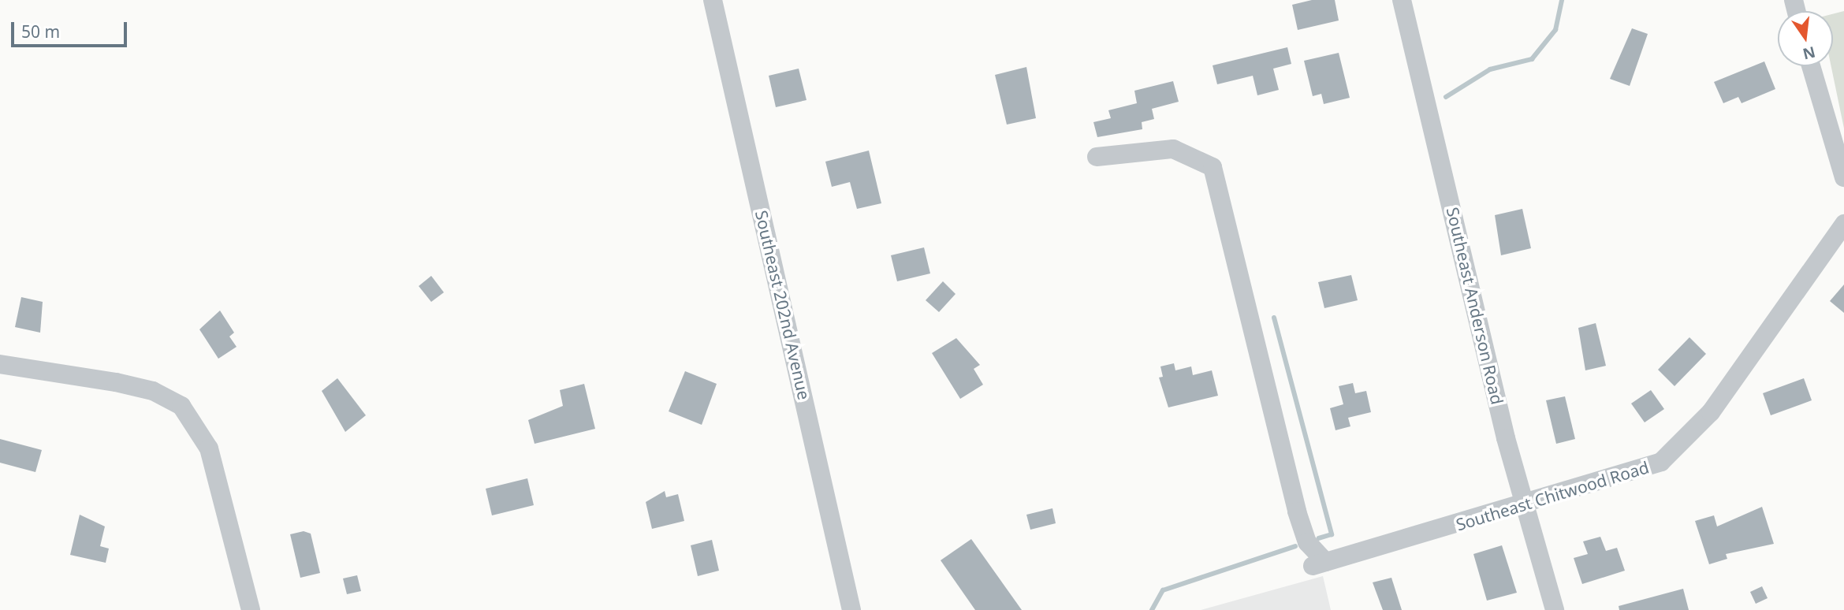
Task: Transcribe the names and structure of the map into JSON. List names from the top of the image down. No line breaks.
{"streets":{"street":["Southeast 202nd Avenue","Southeast Anderson Road","Southeast Chitwood Road"]},"crossings":[["Southeast Anderson Road","Southeast Chitwood Road"]],"scale_bar":"50 m","north":"bottom"}
